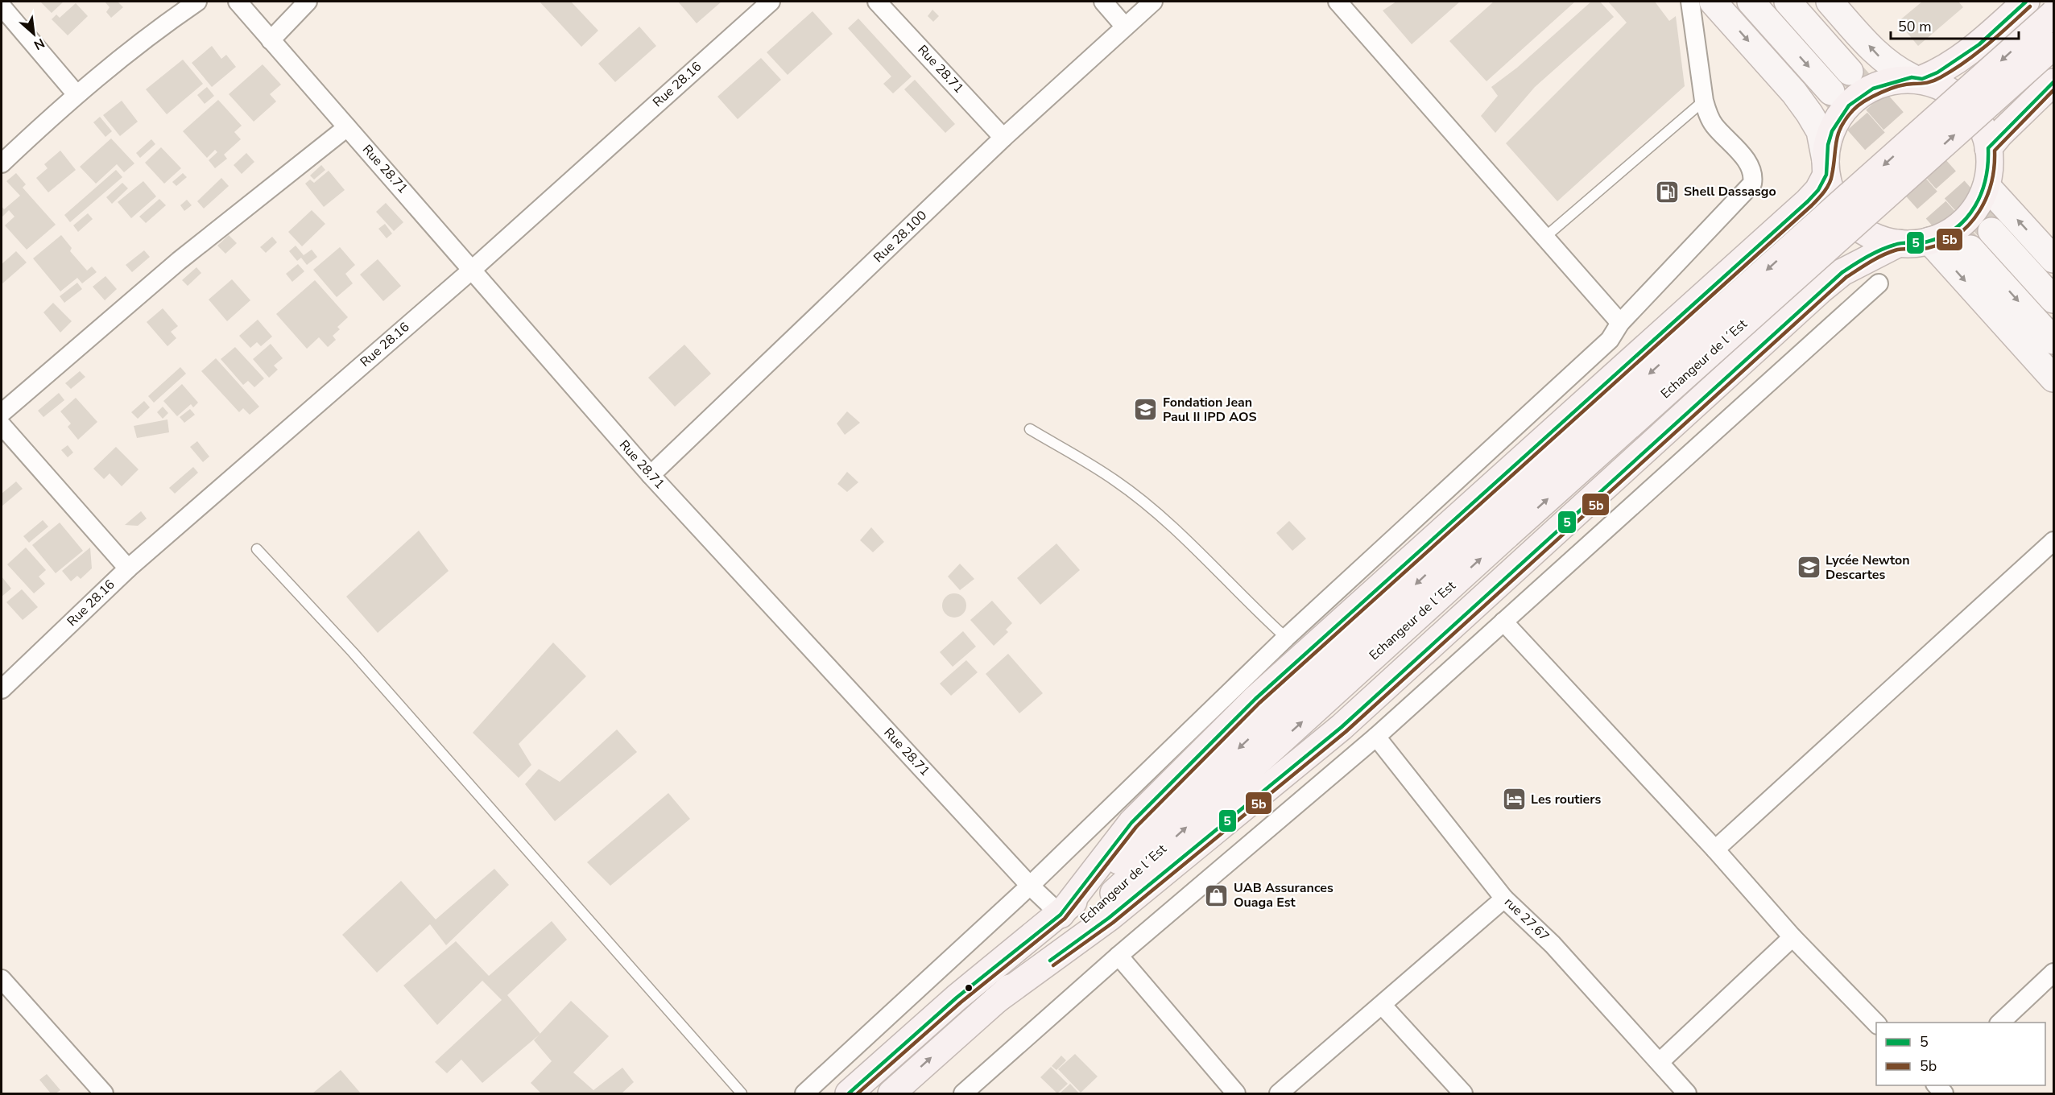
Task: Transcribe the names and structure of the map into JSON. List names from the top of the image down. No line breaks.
{"streets":{"highway":["Echangeur de l´Est"],"street":["Rue 28.71","Rue 28.16","Rue 28.100","rue 27.67"]},"crossings":[["Rue 28.71","Rue 28.16"],["Rue 28.71","Rue 28.100"],["Rue 28.71","Echangeur de l´Est"]],"places":{"fuel station":["Shell Dassasgo"],"school or university":["Fondation Jean Paul II IPD AOS","Lycée Newton Descartes"],"hotel":["Les routiers"],"shop":["UAB Assurances Ouaga Est"]},"lines":["transit line 5","transit line 5b"],"legend":["5","5b"],"scale_bar":"50 m","north":"bottom right"}
